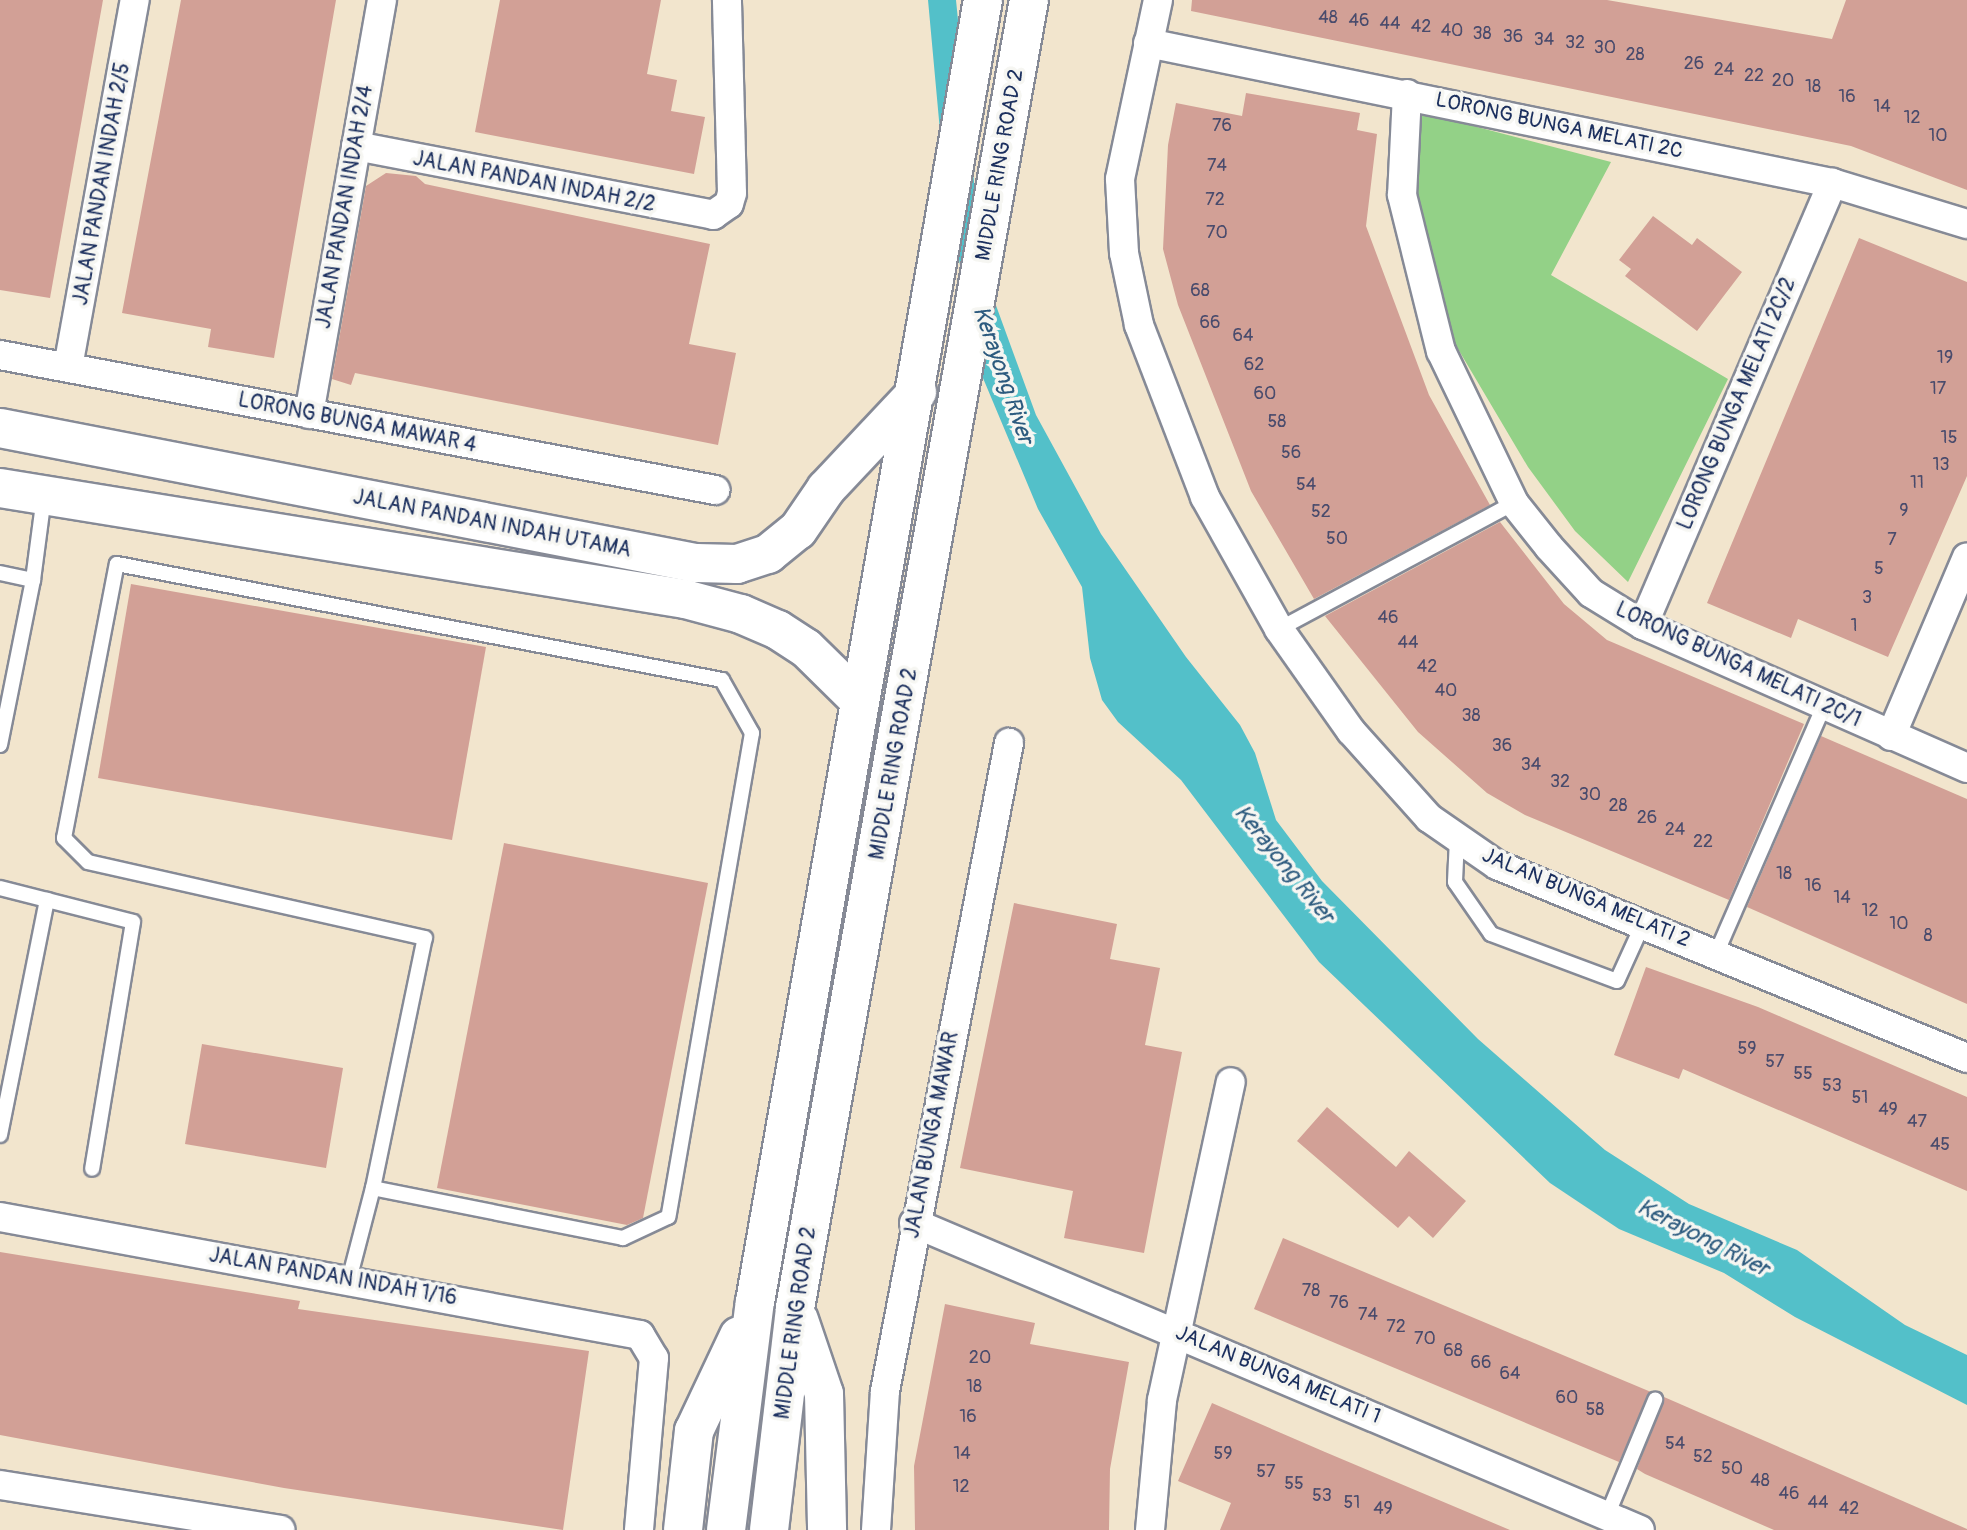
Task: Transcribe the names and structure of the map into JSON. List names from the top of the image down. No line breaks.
{"streets":{"main road":["MIDDLE RING ROAD 2","JALAN PANDAN INDAH UTAMA"],"street":["LORONG BUNGA MELATI 2C","JALAN PANDAN INDAH 2/2","JALAN PANDAN INDAH 2/5","JALAN PANDAN INDAH 2/4","LORONG BUNGA MELATI 2C/2","LORONG BUNGA MAWAR 4","LORONG BUNGA MELATI 2C/1","JALAN BUNGA MELATI 2","JALAN BUNGA MAWAR","JALAN PANDAN INDAH 1/16","JALAN BUNGA MELATI 1"]},"crossings":[["LORONG BUNGA MELATI 2C","LORONG BUNGA MELATI 2C/2"],["LORONG BUNGA MELATI 2C","LORONG BUNGA MELATI 2C/1"],["LORONG BUNGA MELATI 2C","JALAN BUNGA MELATI 2"],["MIDDLE RING ROAD 2","JALAN PANDAN INDAH UTAMA"],["JALAN PANDAN INDAH 2/2","JALAN PANDAN INDAH 2/4"],["JALAN PANDAN INDAH 2/5","LORONG BUNGA MAWAR 4"],["JALAN PANDAN INDAH 2/4","LORONG BUNGA MAWAR 4"],["LORONG BUNGA MELATI 2C/2","LORONG BUNGA MELATI 2C/1"],["JALAN BUNGA MAWAR","JALAN BUNGA MELATI 1"]],"water":["Kerayong River"],"house_numbers":["48","46","44","42","40","38","36","34","32","30","28","26","24","22","20","18","16","14","12","76","10","74","72","70","68","66","64","19","62","17","60","58","15","56","13","11","54","9","52","50","7","5","3","46","1","44","42","40","38","36","34","32","30","28","26","24","22","18","16","14","12","10","8","59","57","55","53","51","49","47","45","78","76","74","72","70","68","20","66","64","18","60","58","16","54","14","59","52","50","57","48","55","12","46","53","51","44","49","42"]}
